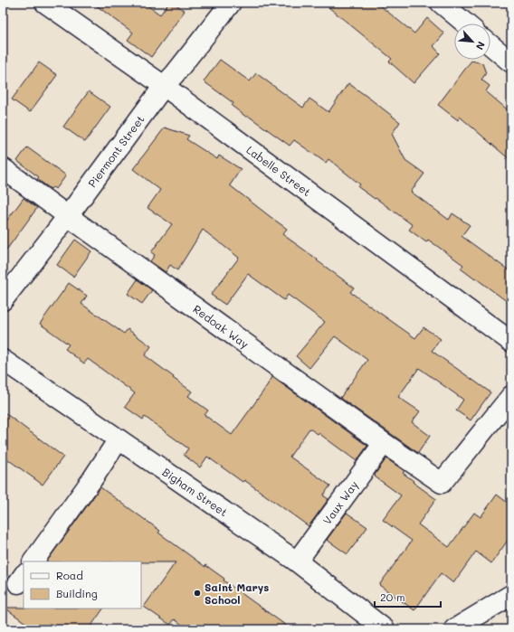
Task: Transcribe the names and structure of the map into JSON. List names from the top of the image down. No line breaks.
{"streets":{"street":["Piermont Street","Labelle Street","Redoak Way","Bigham Street","Vaux Way"]},"crossings":[["Piermont Street","Labelle Street"],["Piermont Street","Redoak Way"],["Redoak Way","Vaux Way"],["Bigham Street","Vaux Way"]],"places":["Saint Marys School"],"legend":["Road","Building"],"scale_bar":"20 m","north":"bottom right"}
